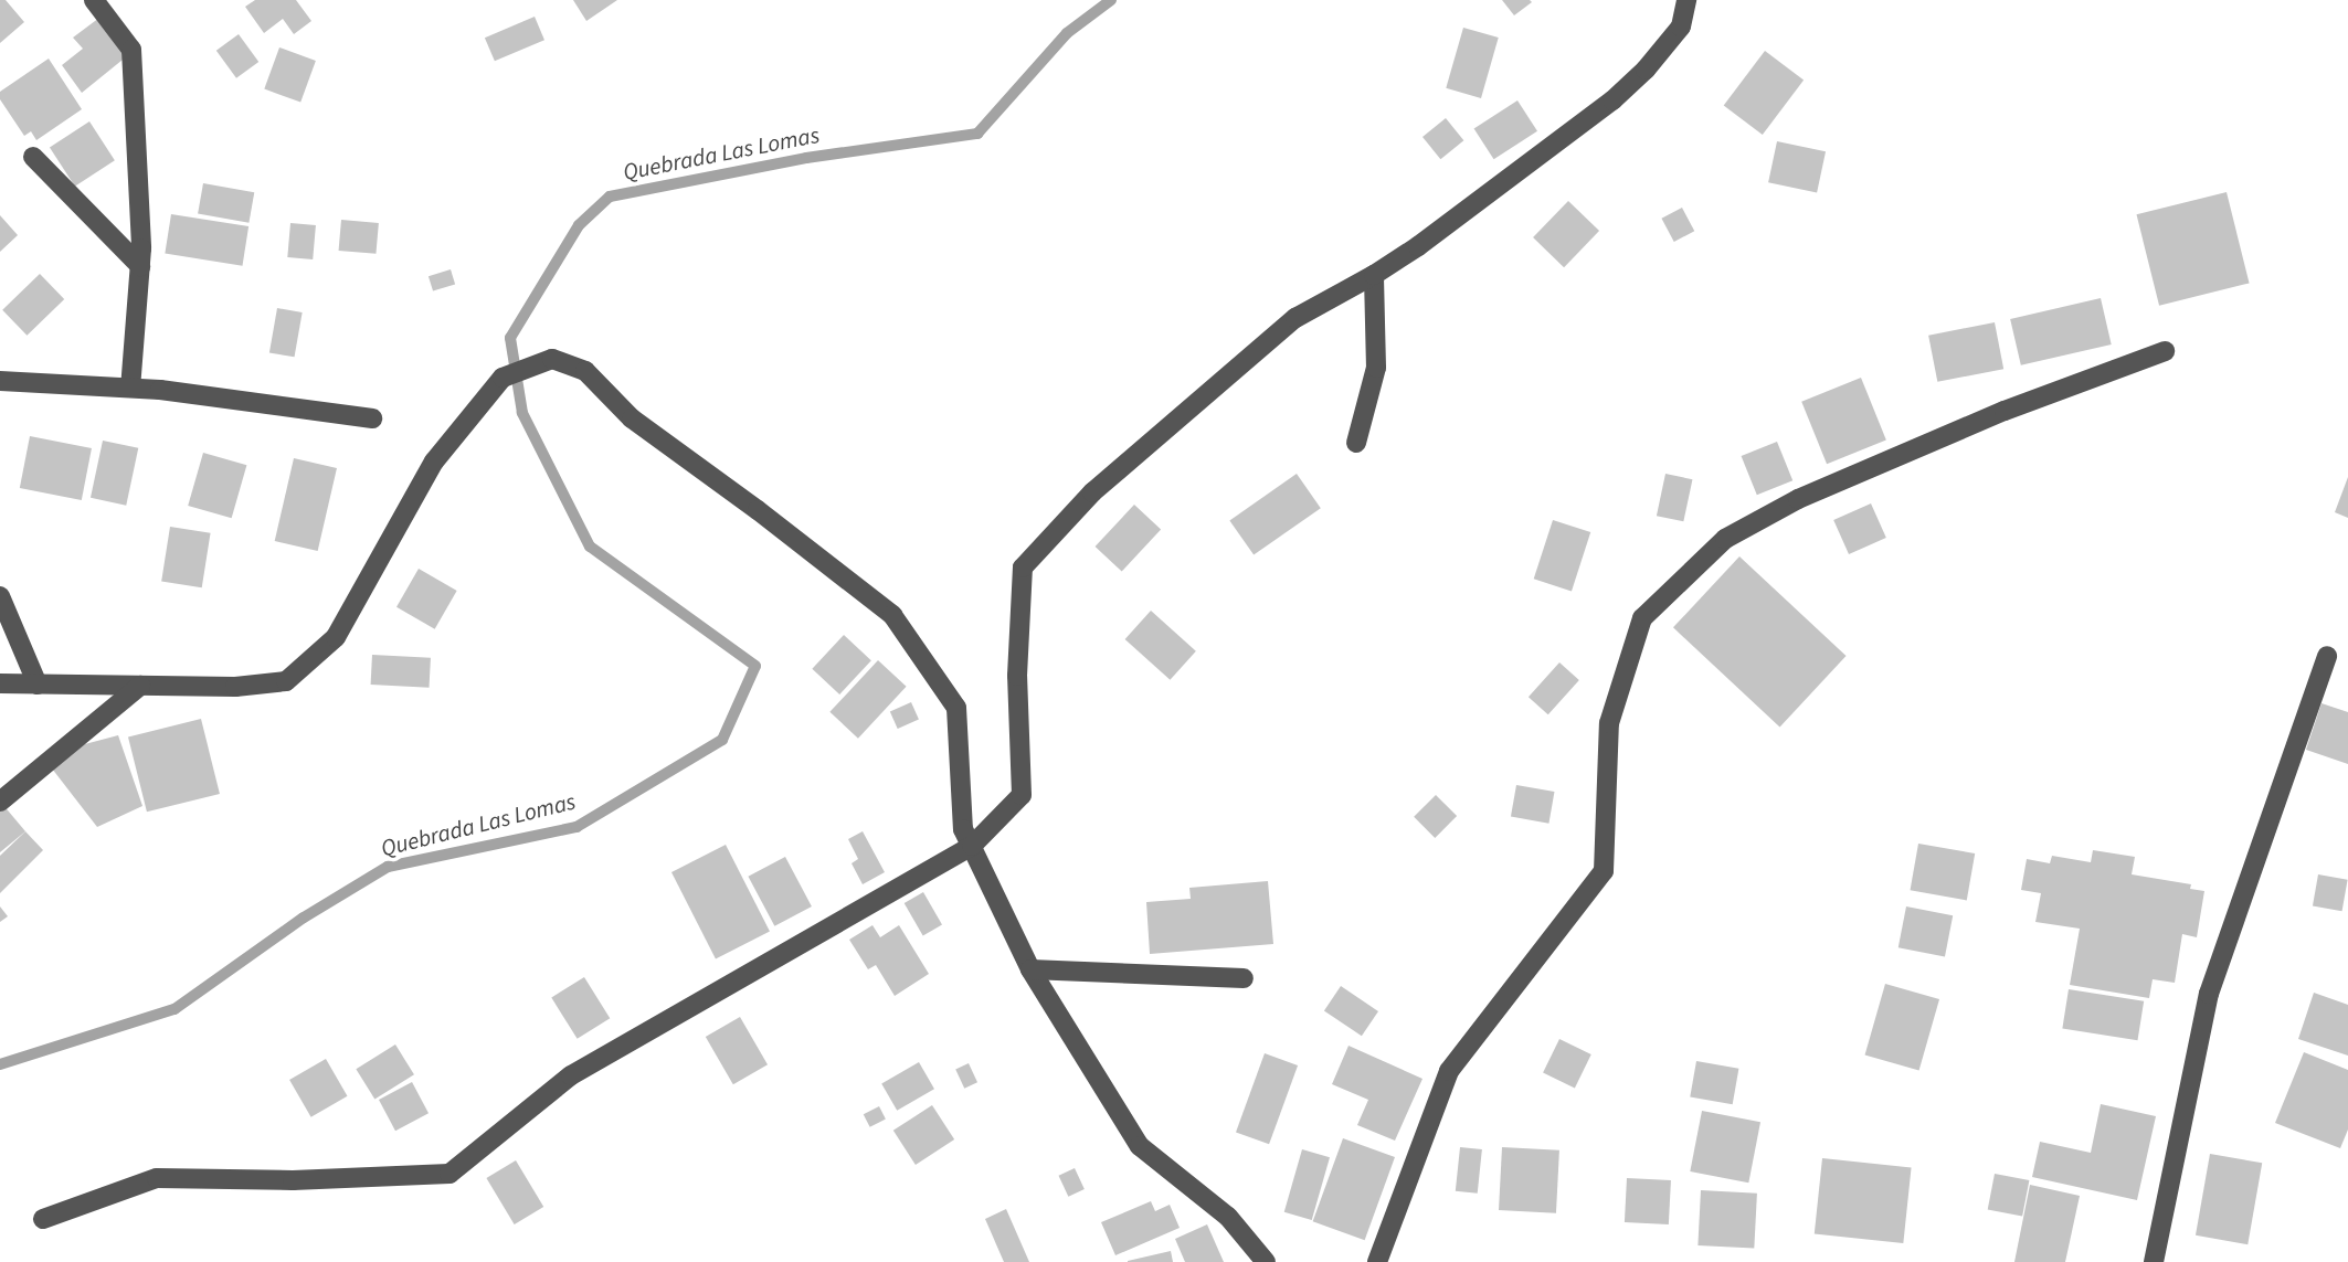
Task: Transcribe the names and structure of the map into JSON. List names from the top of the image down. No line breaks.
{"water":["Quebrada Las Lomas"]}
